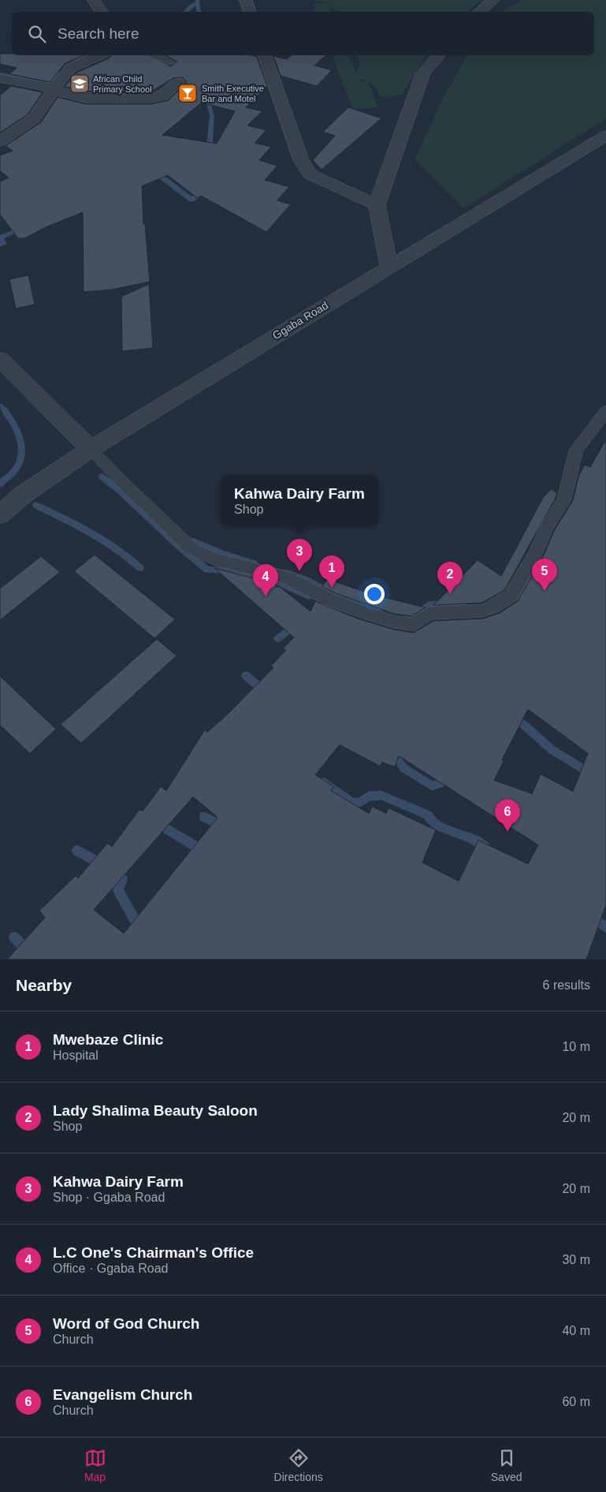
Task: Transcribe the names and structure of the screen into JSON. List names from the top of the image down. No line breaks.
{"streets":{"street":["Ggaba Road"]},"places":{"school or university":["African Child Primary School"],"bar":["Smith Executive Bar and Motel"]},"page":{"search":"Search here","popup":["Kahwa Dairy Farm","Shop"],"pins":["3","1","5","2","4","6"],"heading":["Nearby","6 results"],"list":[{"mark":"1","name":"Mwebaze Clinic","note":"Hospital","value":"10 m"},{"mark":"2","name":"Lady Shalima Beauty Saloon","note":"Shop","value":"20 m"},{"mark":"3","name":"Kahwa Dairy Farm","note":"Shop · Ggaba Road","value":"20 m"},{"mark":"4","name":"L.C One's Chairman's Office","note":"Office · Ggaba Road","value":"30 m"},{"mark":"5","name":"Word of God Church","note":"Church","value":"40 m"},{"mark":"6","name":"Evangelism Church","note":"Church","value":"60 m"}],"nav":["Map","Directions","Saved"]}}
